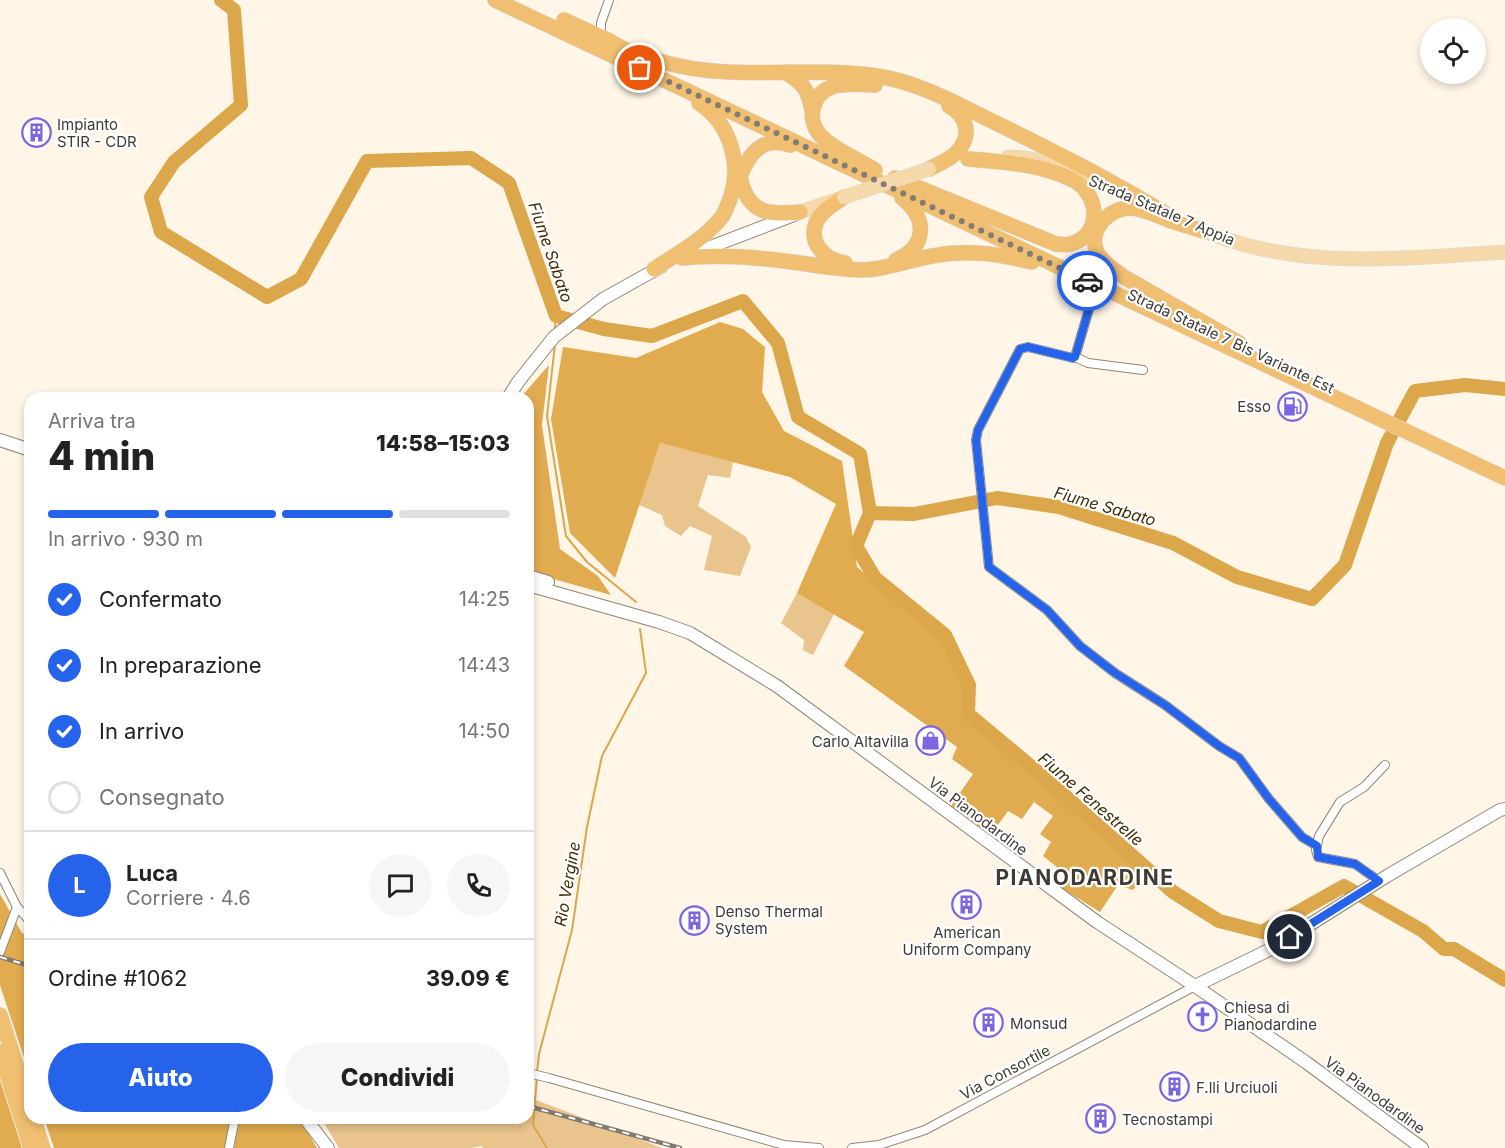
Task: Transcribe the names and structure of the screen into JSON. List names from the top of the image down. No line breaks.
{"streets":{"highway":["Strada Statale 7 Bis Variante Est"],"main road":["Strada Statale 7 Appia"],"street":["Via Pianodardine","Via Consortile"]},"crossings":[["Via Pianodardine","Via Consortile"]],"districts":["PIANODARDINE"],"water":["Fiume Sabato","Fiume Fenestrelle","Rio Vergine"],"places":{"building":["Impianto STIR - CDR","American Uniform Company","Denso Thermal System","Monsud","F.lli Urciuoli","Tecnostampi"],"fuel station":["Esso"],"shop":["Carlo Altavilla"],"church":["Chiesa di Pianodardine"]},"page":{"heading":["4 min","Arriva tra","14:58–15:03"],"panel":["Luca","Corriere · 4.6","Ordine #1062","39.09 €"],"bar":"In arrivo · 930 m","list":[["Confermato","14:25"],["In preparazione","14:43"],["In arrivo","14:50"],"Consegnato"],"round":"L","buttons":["Aiuto","Condividi"]}}
